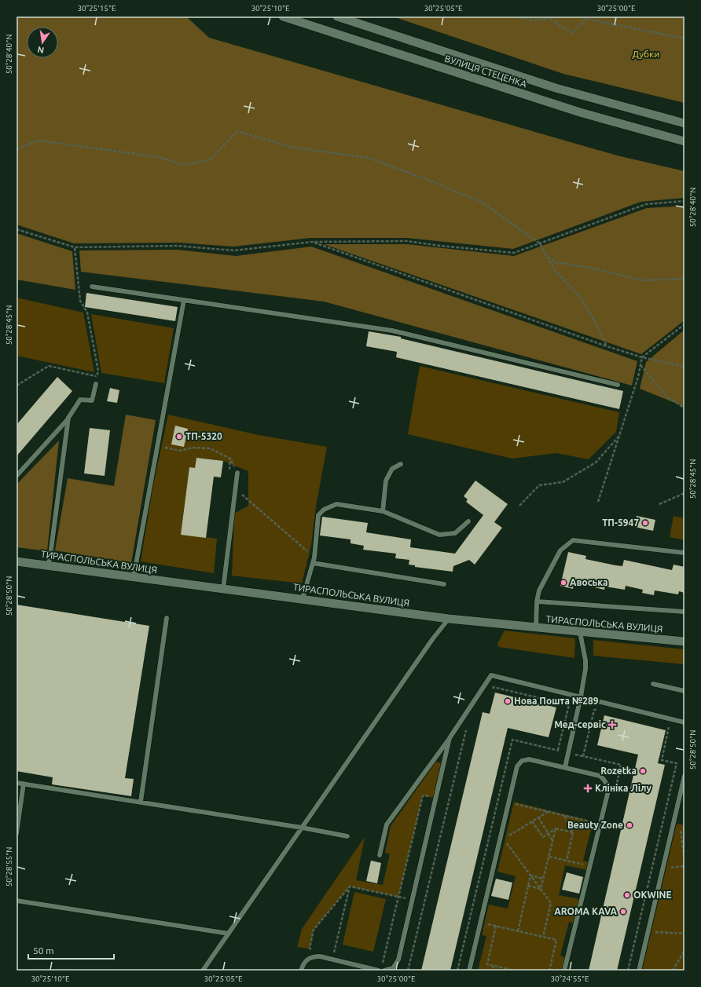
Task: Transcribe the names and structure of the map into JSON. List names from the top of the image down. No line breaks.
{"streets":{"main road":["ВУЛИЦЯ СТЕЦЕНКА","ТИРАСПОЛЬСЬКА ВУЛИЦЯ"]},"parks":["Дубки"],"places":{"other":["ТП-5320","ТП-5947","Авоська","Нова Пошта №289","Rozetka","Beauty Zone","OKWINE","AROMA KAVA"],"health":["Мед-сервіс","Клініка Лілу"]},"scale_bar":"50 m","north":"bottom","coordinates":["30°25'15\"E","30°25'10\"E","30°25'05\"E","30°25'00\"E","50°28'40\"N","50°28'45\"N","50°28'50\"N","50°28'55\"N","30°24'55\"E"]}
